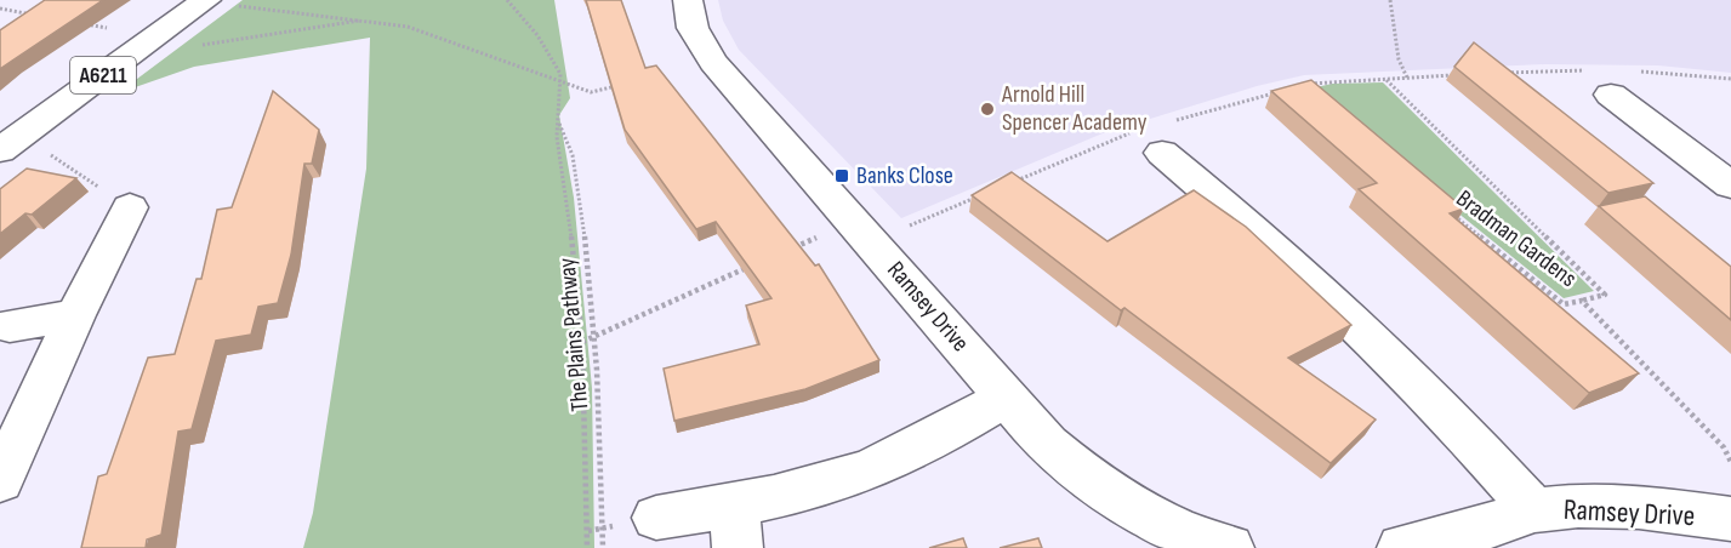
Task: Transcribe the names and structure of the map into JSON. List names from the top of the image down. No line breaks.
{"streets":{"street":["A6211","Ramsey Drive"],"path":["Bradman Gardens","The Plains Pathway"]},"places":{"other":["Arnold Hill Spencer Academy"],"transit":["Banks Close"]}}
